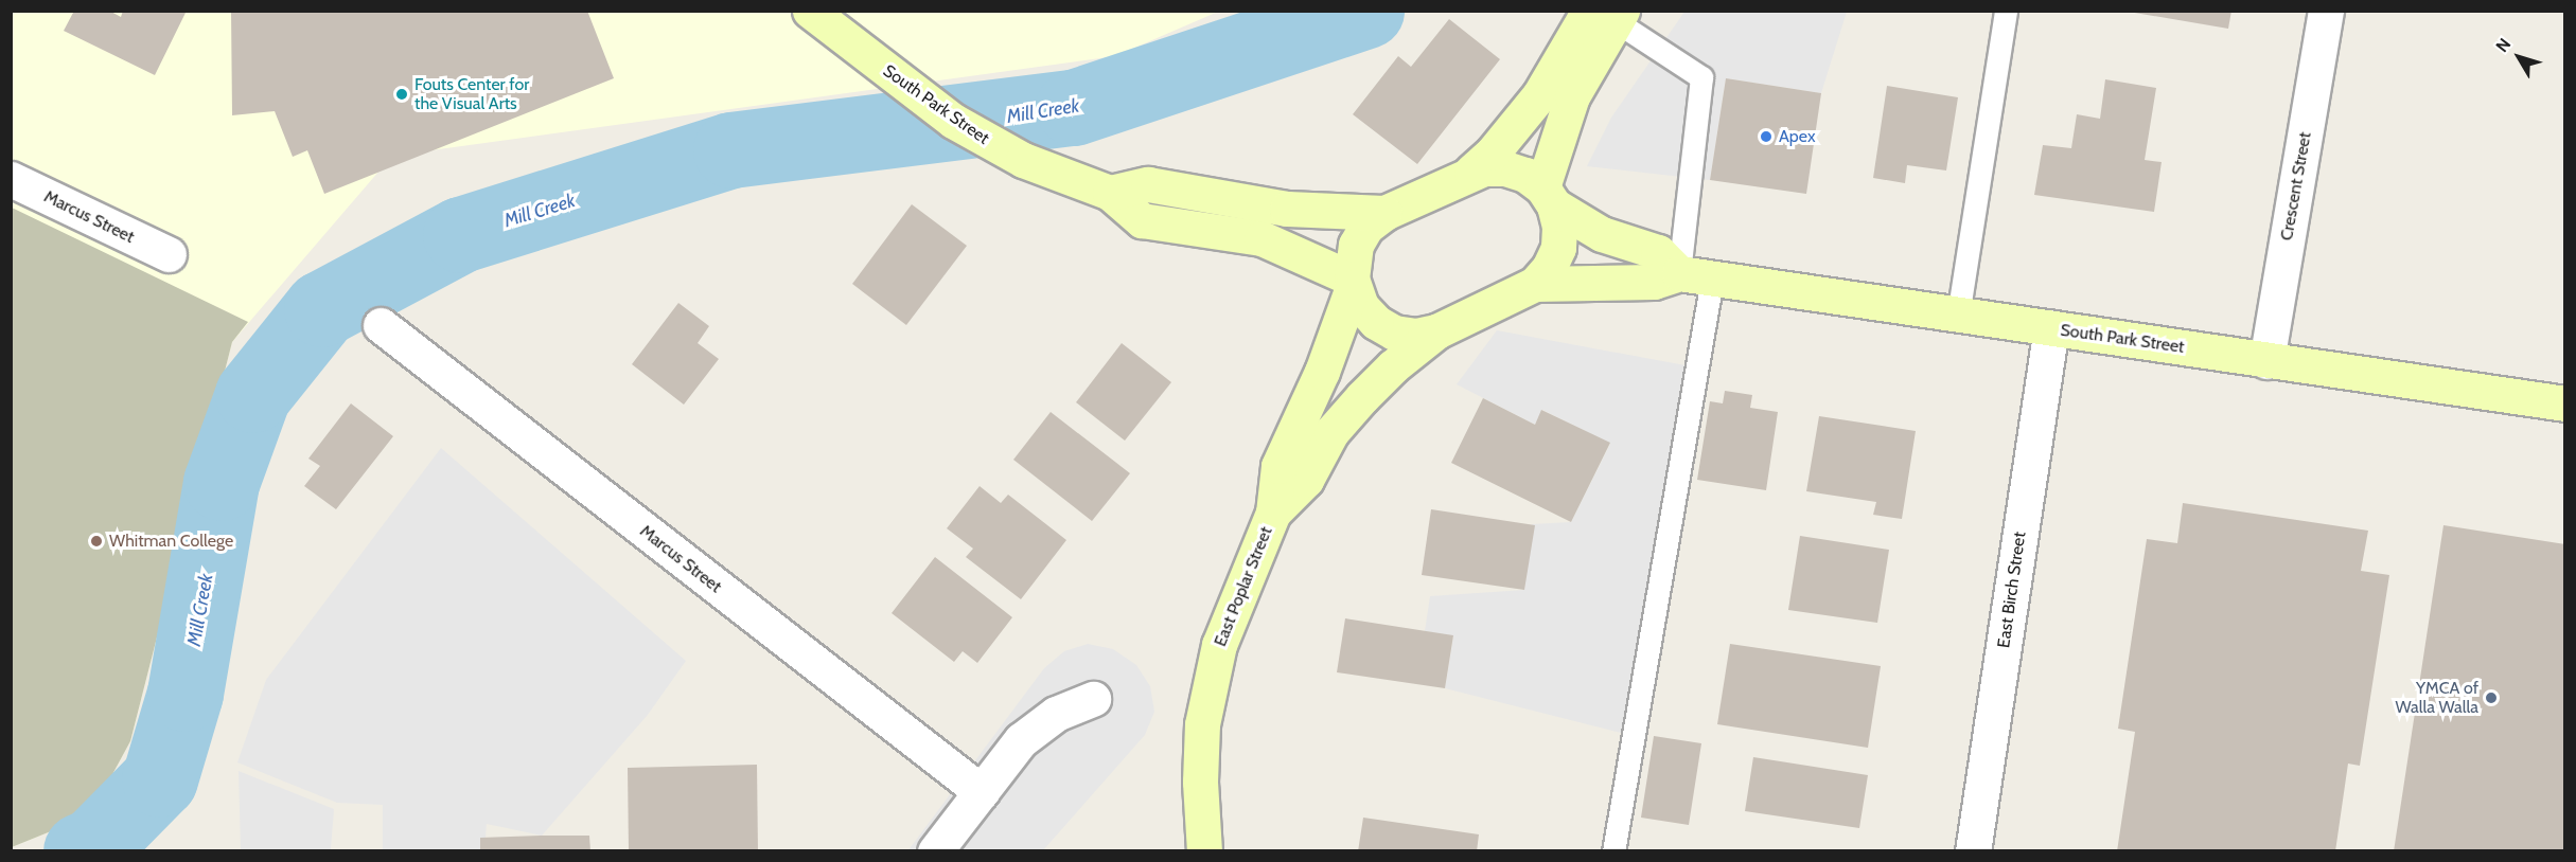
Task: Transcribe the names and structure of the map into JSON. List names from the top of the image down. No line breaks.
{"streets":{"main road":["South Park Street","East Poplar Street"],"street":["Crescent Street","Marcus Street","East Birch Street"]},"crossings":[["South Park Street","Crescent Street"],["South Park Street","East Poplar Street"],["South Park Street","East Birch Street"]],"water":["Mill Creek"],"places":["Fouts Center for the Visual Arts","Apex","Whitman College","YMCA of Walla Walla"],"north":"top left"}
